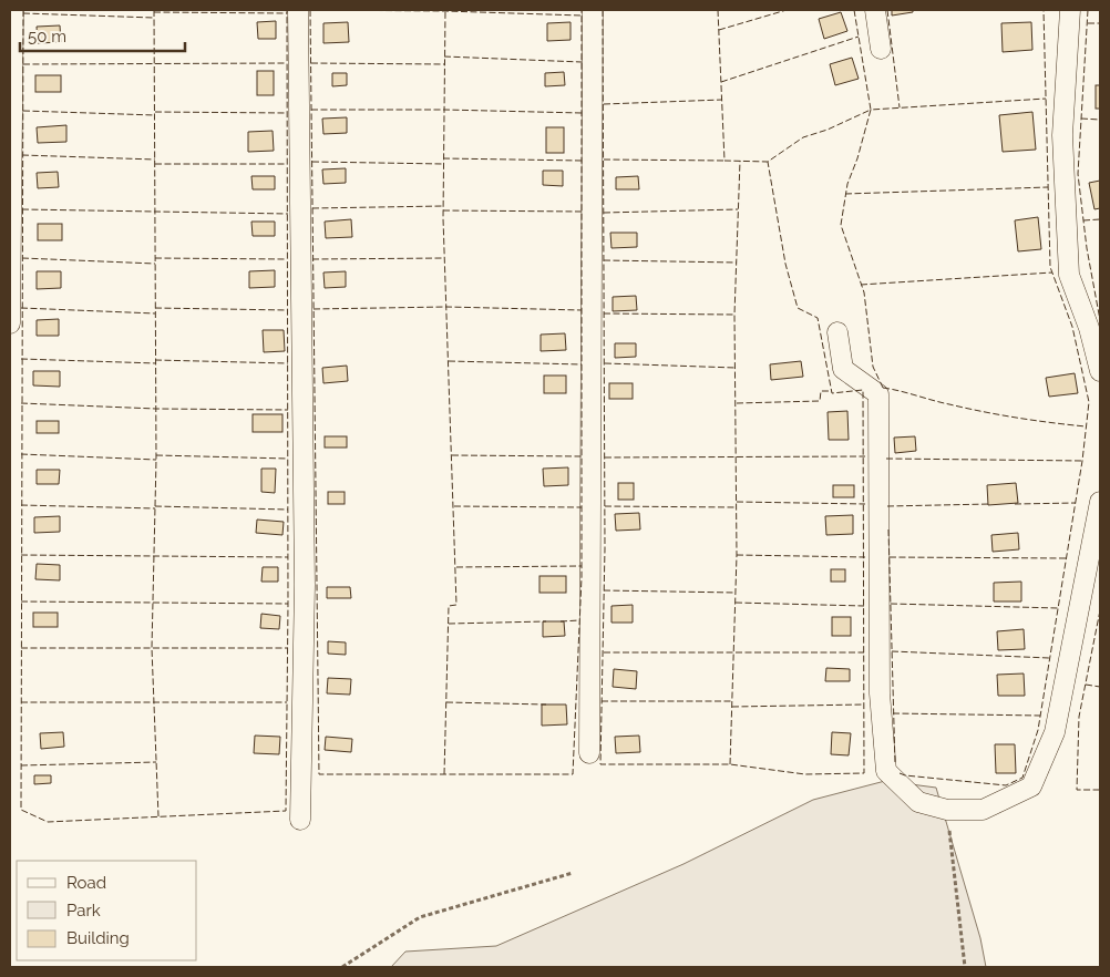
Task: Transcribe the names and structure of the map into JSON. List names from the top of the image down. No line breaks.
{"legend":["Road","Park","Building"],"scale_bar":"50 m"}
